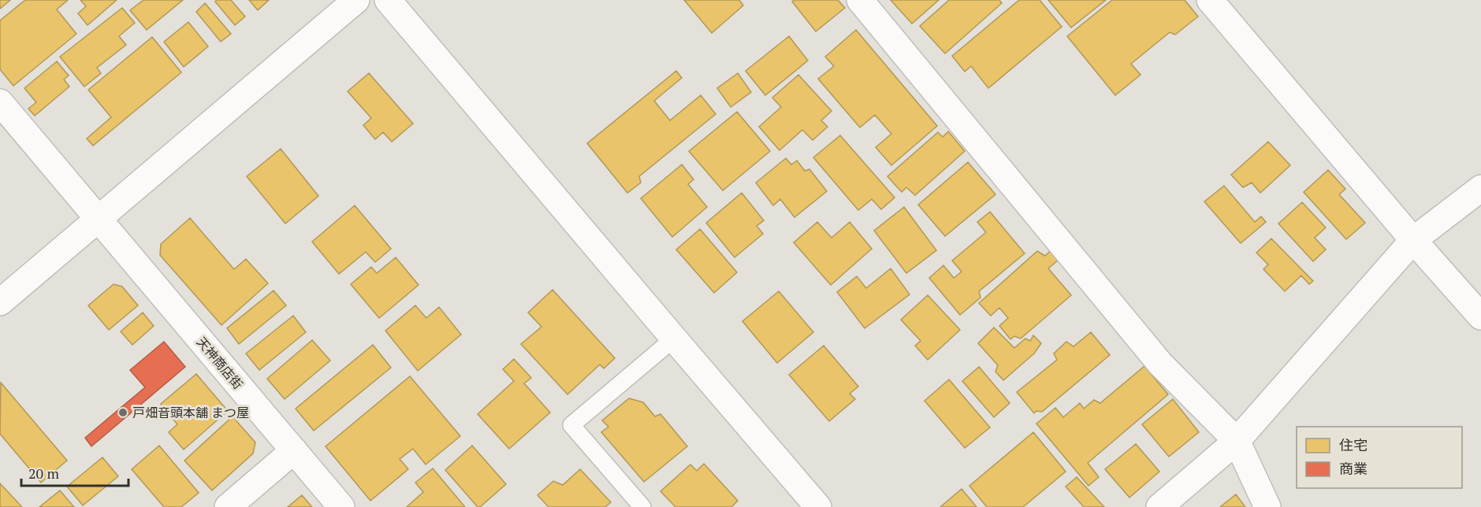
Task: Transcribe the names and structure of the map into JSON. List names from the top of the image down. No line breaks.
{"streets":{"street":["天神商店街"]},"places":["戸畑音頭本舗 まつ屋"],"legend":["住宅","商業"],"scale_bar":"20 m"}
